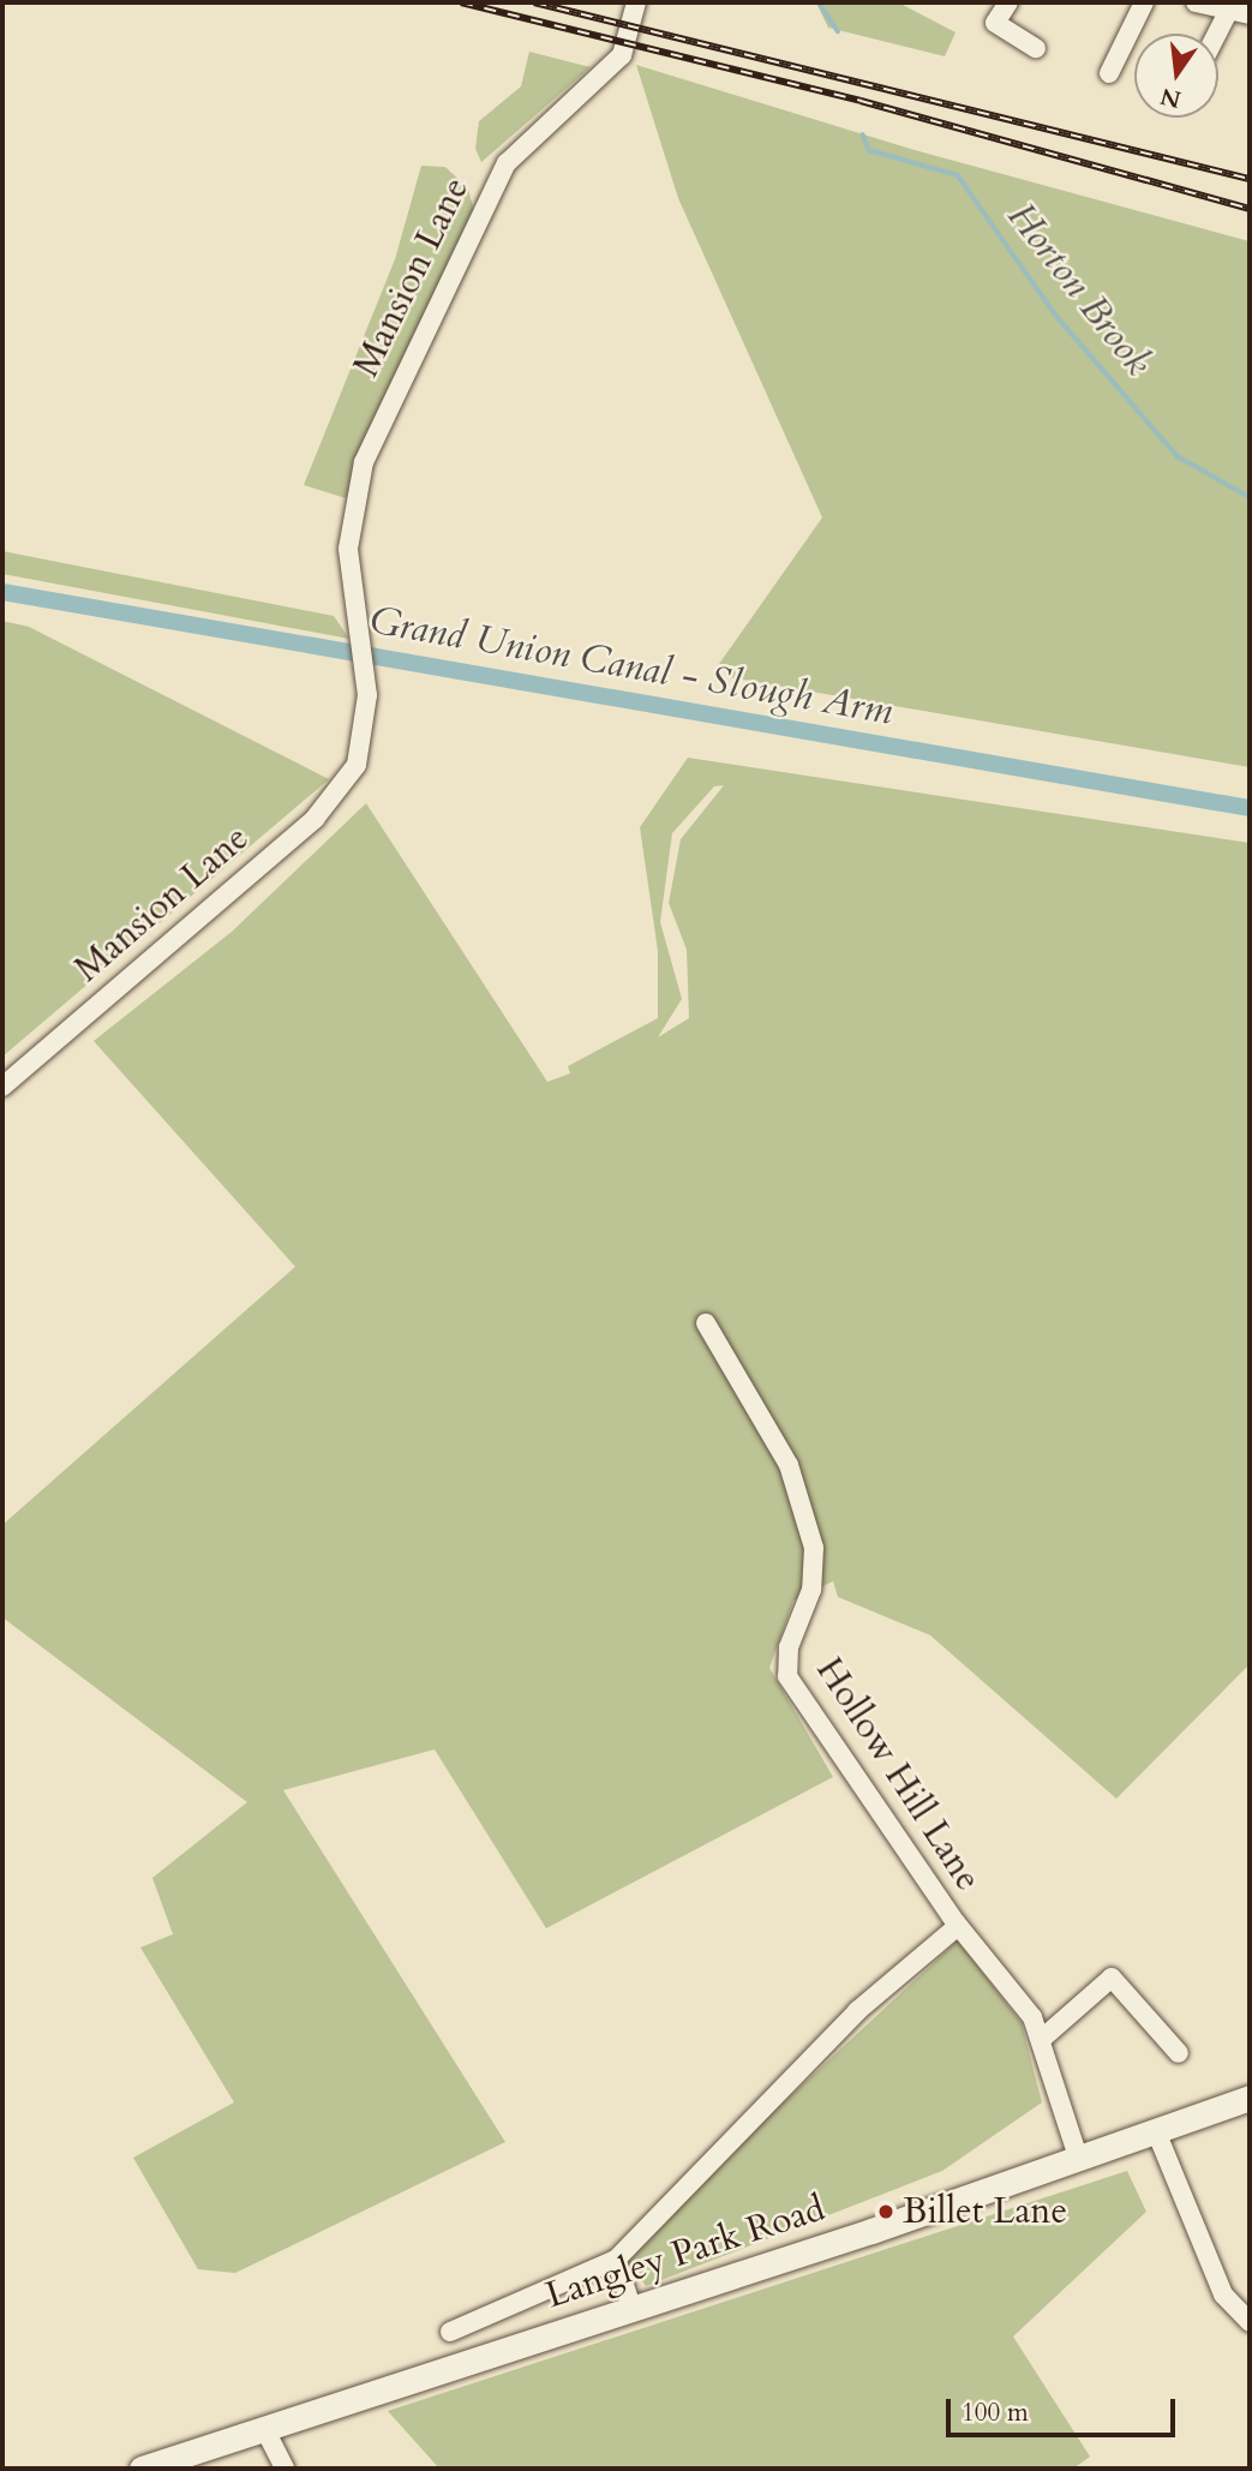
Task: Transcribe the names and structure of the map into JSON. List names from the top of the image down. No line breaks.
{"streets":{"main road":["Langley Park Road"],"street":["Mansion Lane","Hollow Hill Lane"]},"crossings":[["Hollow Hill Lane","Langley Park Road"]],"water":["Horton Brook","Grand Union Canal - Slough Arm"],"places":["Billet Lane"],"scale_bar":"100 m","north":"bottom"}
